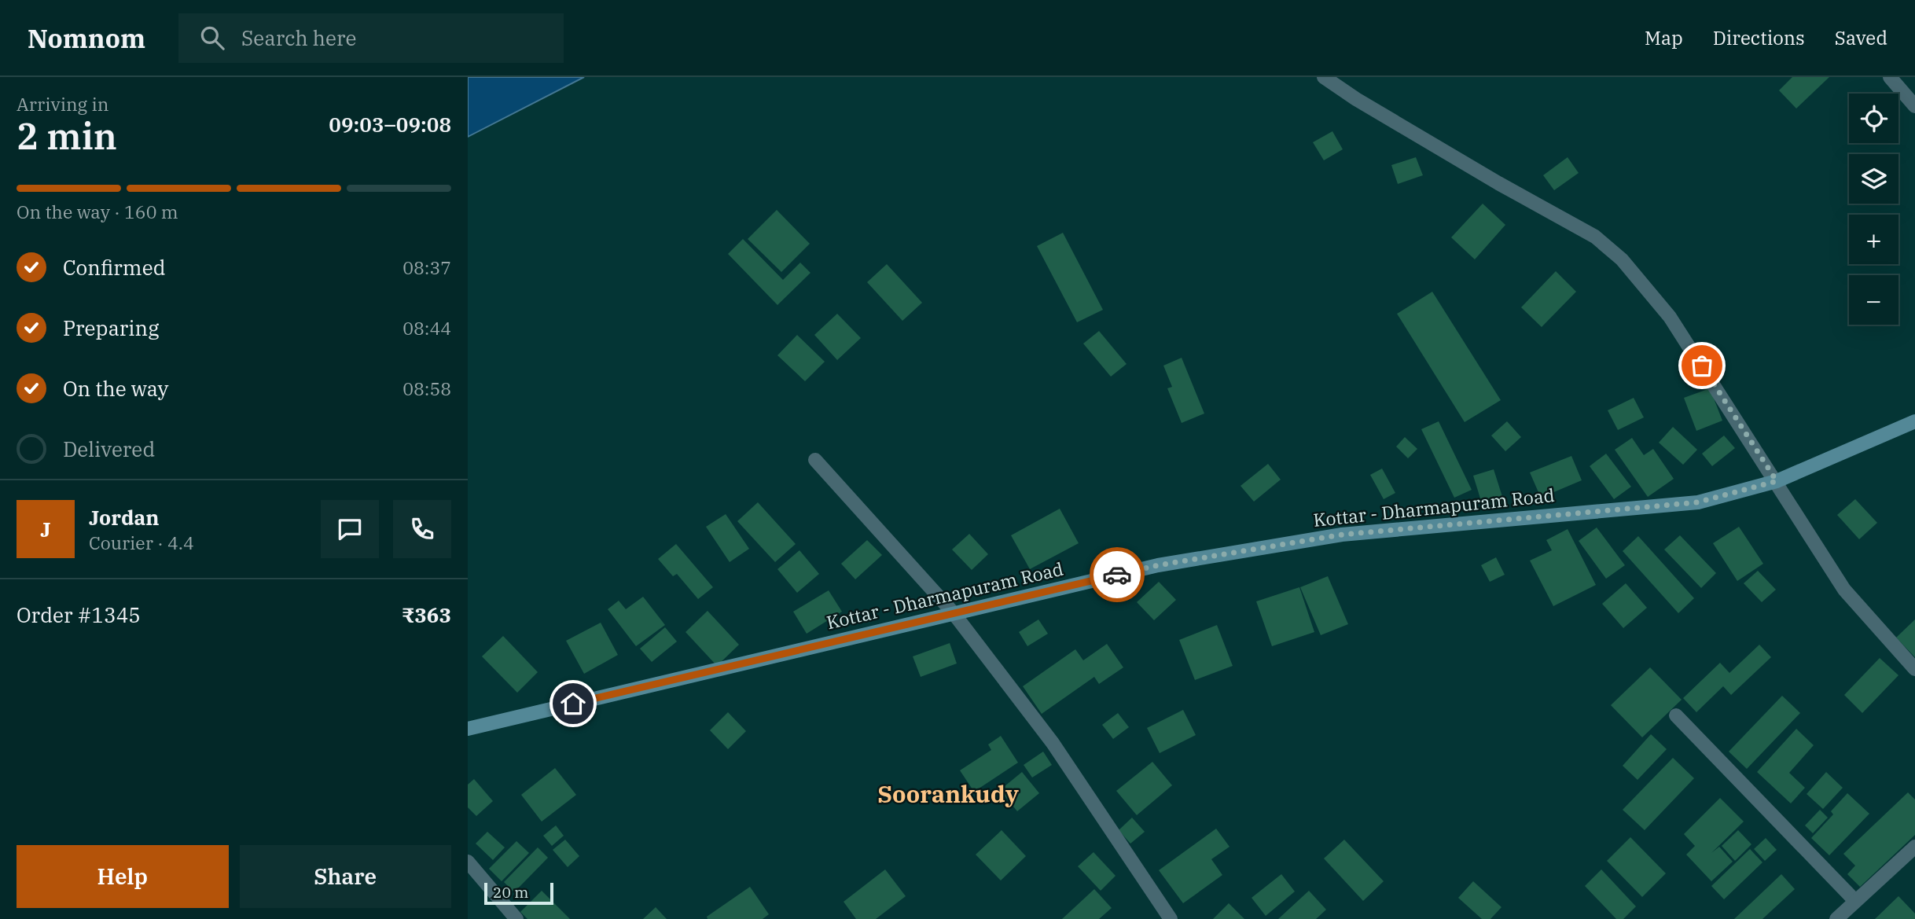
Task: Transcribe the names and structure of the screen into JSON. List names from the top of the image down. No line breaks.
{"streets":{"main road":["Kottar - Dharmapuram Road"]},"districts":["Soorankudy"],"scale_bar":"20 m","page":{"header":"Nomnom","search":"Search here","nav":["Map","Directions","Saved"],"heading":["2 min","Arriving in","09:03–09:08"],"panel":["Jordan","Courier · 4.4","Order #1345","₹363"],"map_buttons":["+","−"],"bar":"On the way · 160 m","list":[["Confirmed","08:37"],["Preparing","08:44"],["On the way","08:58"],"Delivered"],"round":"J","buttons":["Help","Share"],"scale":"20 m"}}
